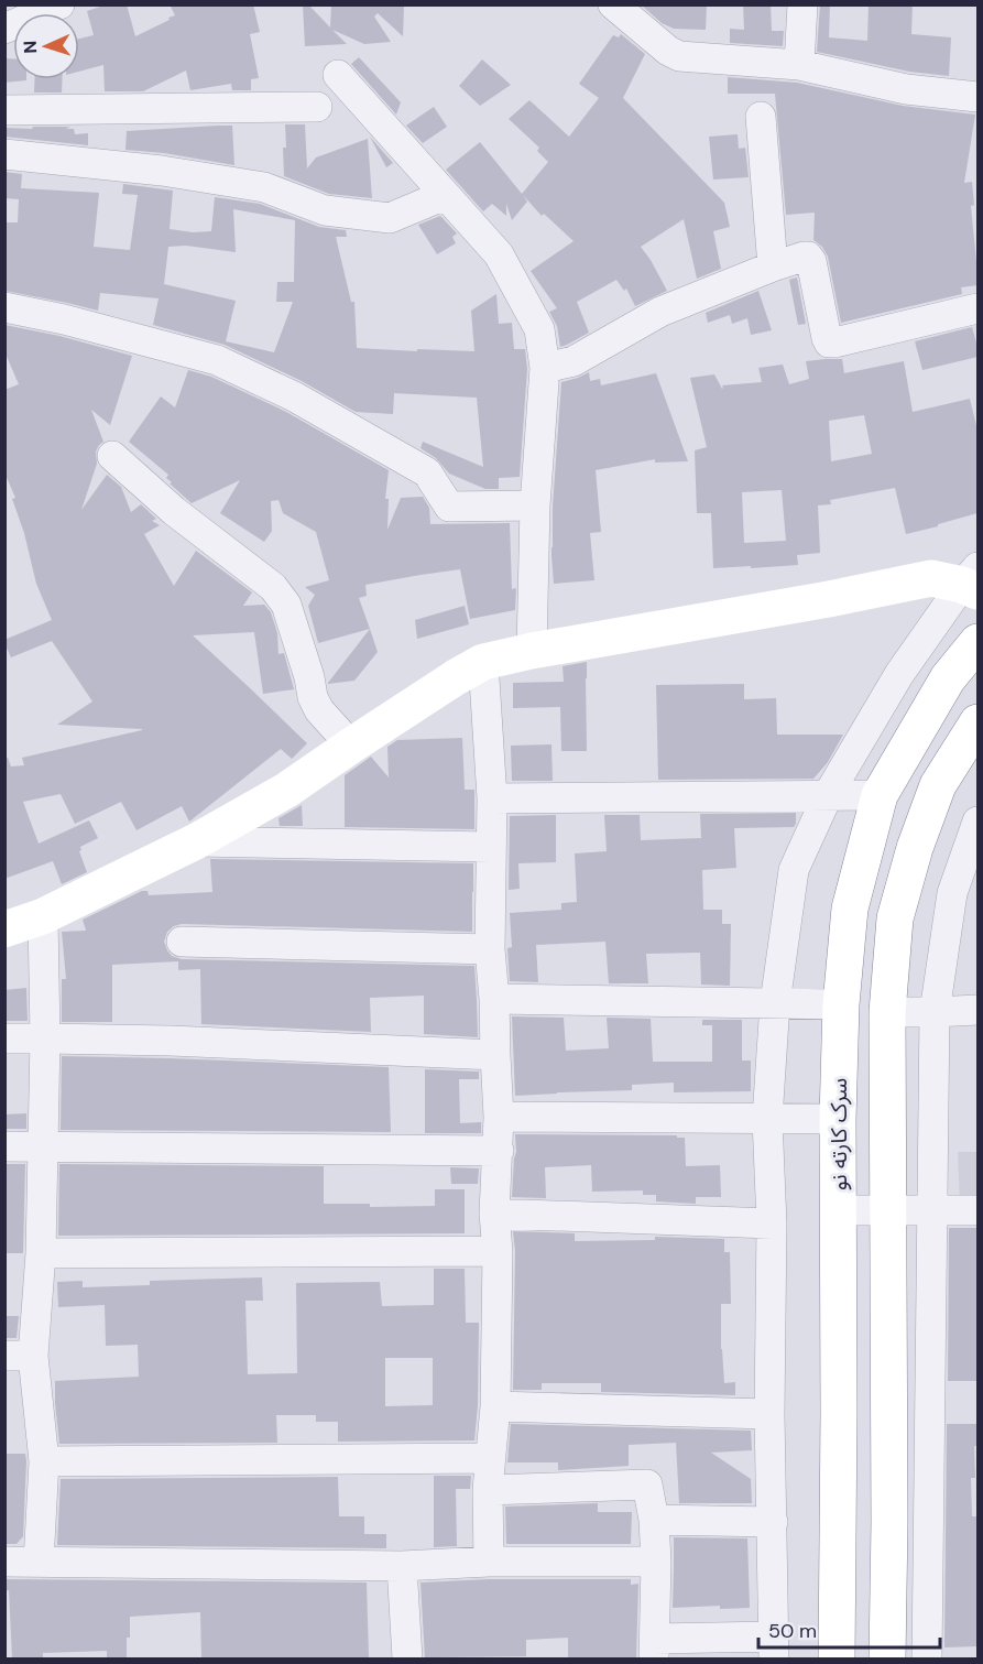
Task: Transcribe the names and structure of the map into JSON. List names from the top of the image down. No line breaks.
{"streets":{"main road":["سرک کارته نو"]},"scale_bar":"50 m","north":"left"}
